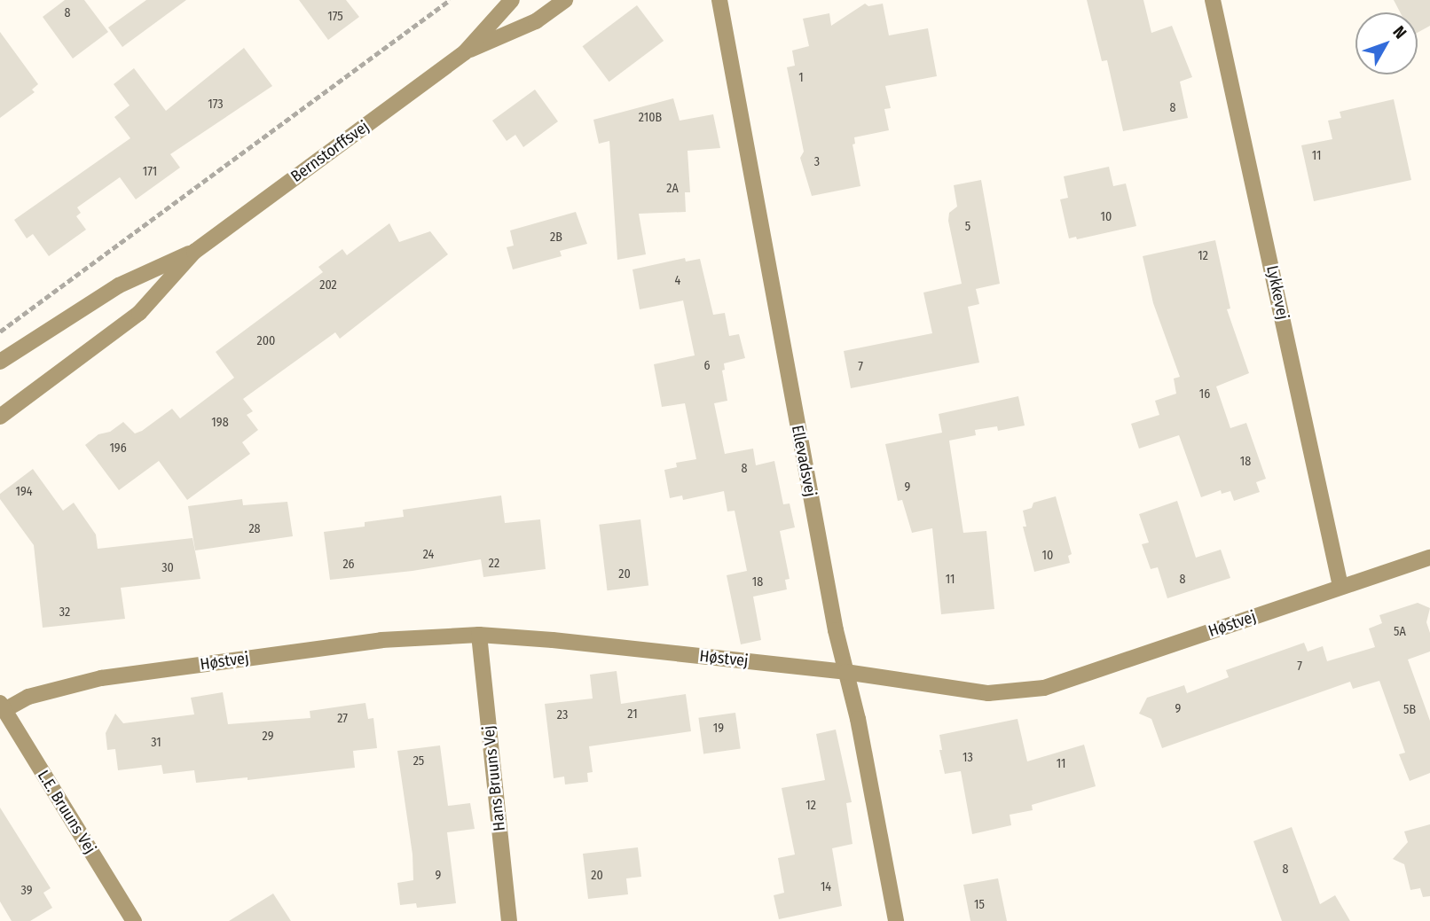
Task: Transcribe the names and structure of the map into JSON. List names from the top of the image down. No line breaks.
{"streets":{"street":["Bernstorffsvej","Lykkevej","Ellevadsvej","Høstvej","Hans Bruuns Vej","L.E. Bruuns Vej"]},"crossings":[["Lykkevej","Høstvej"],["Ellevadsvej","Høstvej"],["Høstvej","Hans Bruuns Vej"],["Høstvej","L.E. Bruuns Vej"]],"house_numbers":["8","175","1","173","8","210B","11","3","171","2A","10","5","2B","12","4","202","200","6","7","16","198","196","18","8","9","194","28","24","10","22","26","30","20","11","8","18","32","5A","7","9","5B","21","23","27","19","29","31","13","25","11","12","8","9","20","14","39","15"],"north":"top right"}
